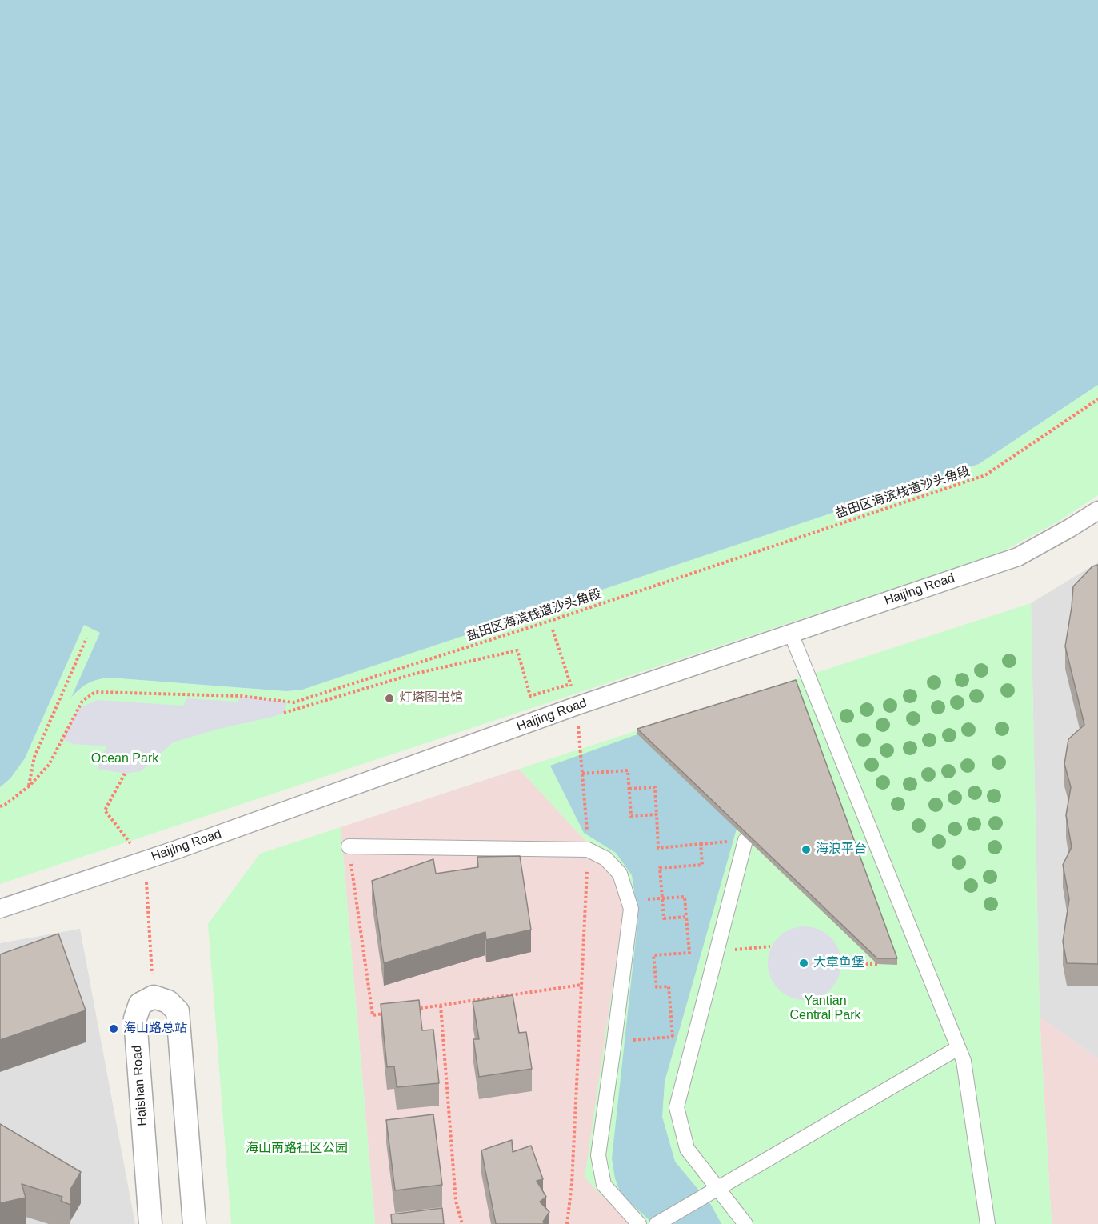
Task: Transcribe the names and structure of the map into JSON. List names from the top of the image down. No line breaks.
{"streets":{"street":["Haijing Road","Haishan Road"],"path":["盐田区海滨栈道沙头角段"]},"parks":["Ocean Park","Yantian Central Park","海山南路社区公园"],"places":["灯塔图书馆","海浪平台","大章鱼堡","海山路总站"]}
